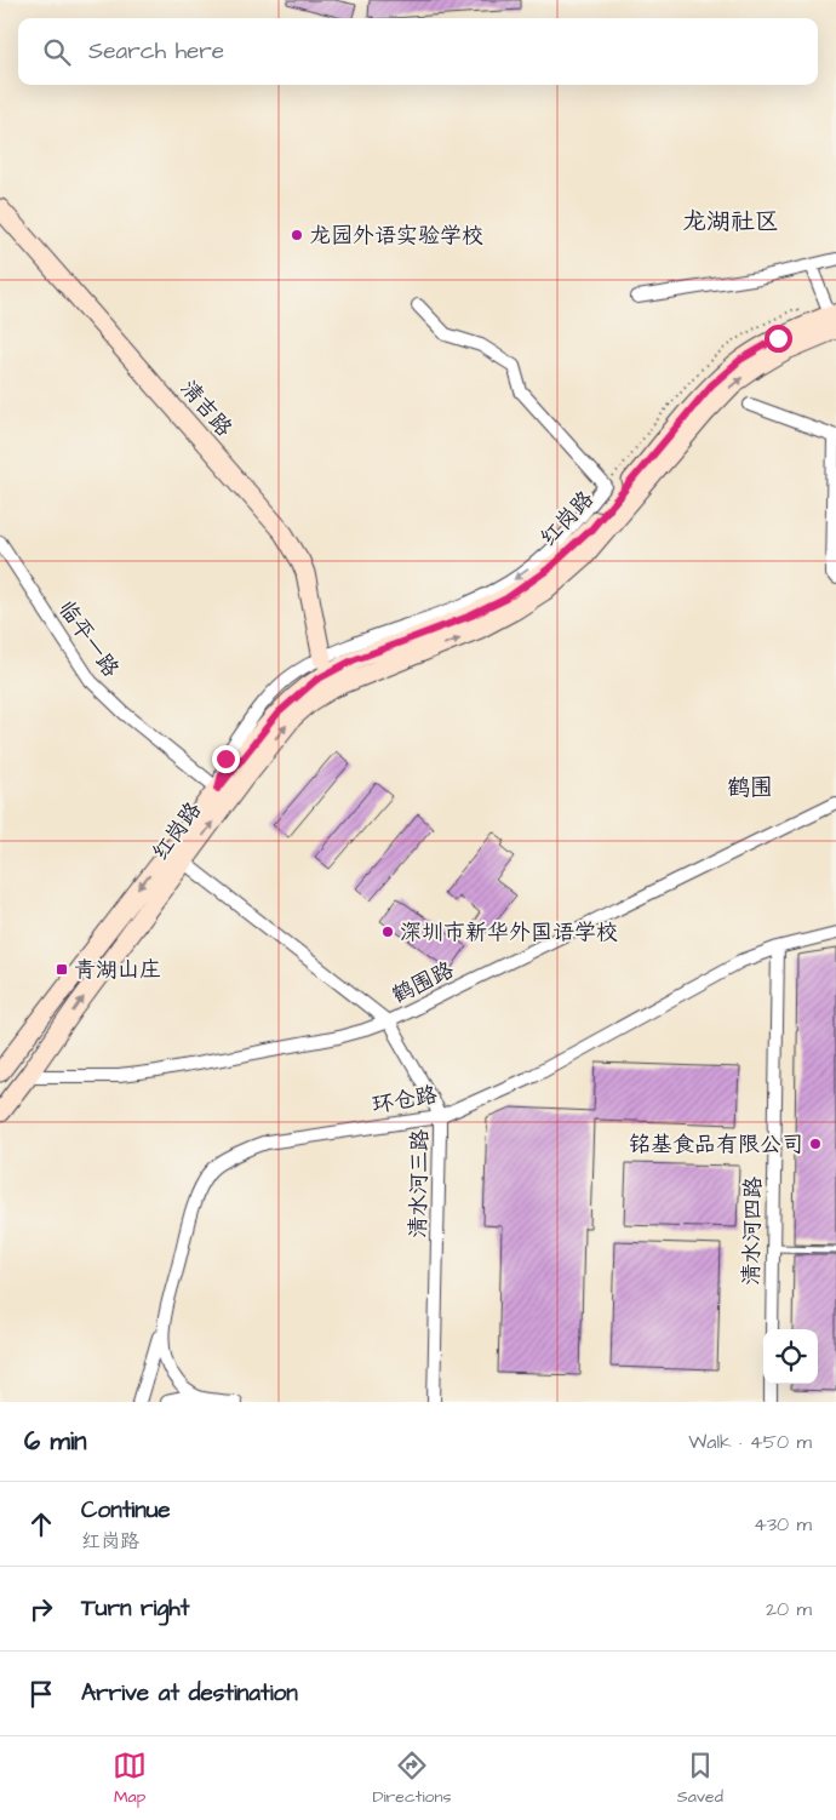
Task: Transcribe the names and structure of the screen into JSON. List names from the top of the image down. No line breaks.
{"streets":{"main road":["清吉路","红岗路"],"street":["临平一路","鹤围路","环仓路","清水河三路","清水河四路"]},"crossings":[["红岗路","临平一路"],["红岗路","鹤围路"],["红岗路","清水河三路"],["鹤围路","清水河三路"],["环仓路","清水河三路"],["环仓路","清水河四路"]],"districts":["龙湖社区","鹤围"],"places":{"other":["龙园外语实验学校","深圳市新华外国语学校","铭基食品有限公司"],"transit":["青湖山庄"]},"page":{"search":"Search here","heading":["6 min","Walk · 450 m"],"list":[["Continue","红岗路","430 m"],["Turn right","20 m"],"Arrive at destination"],"nav":["Map","Directions","Saved"]}}
